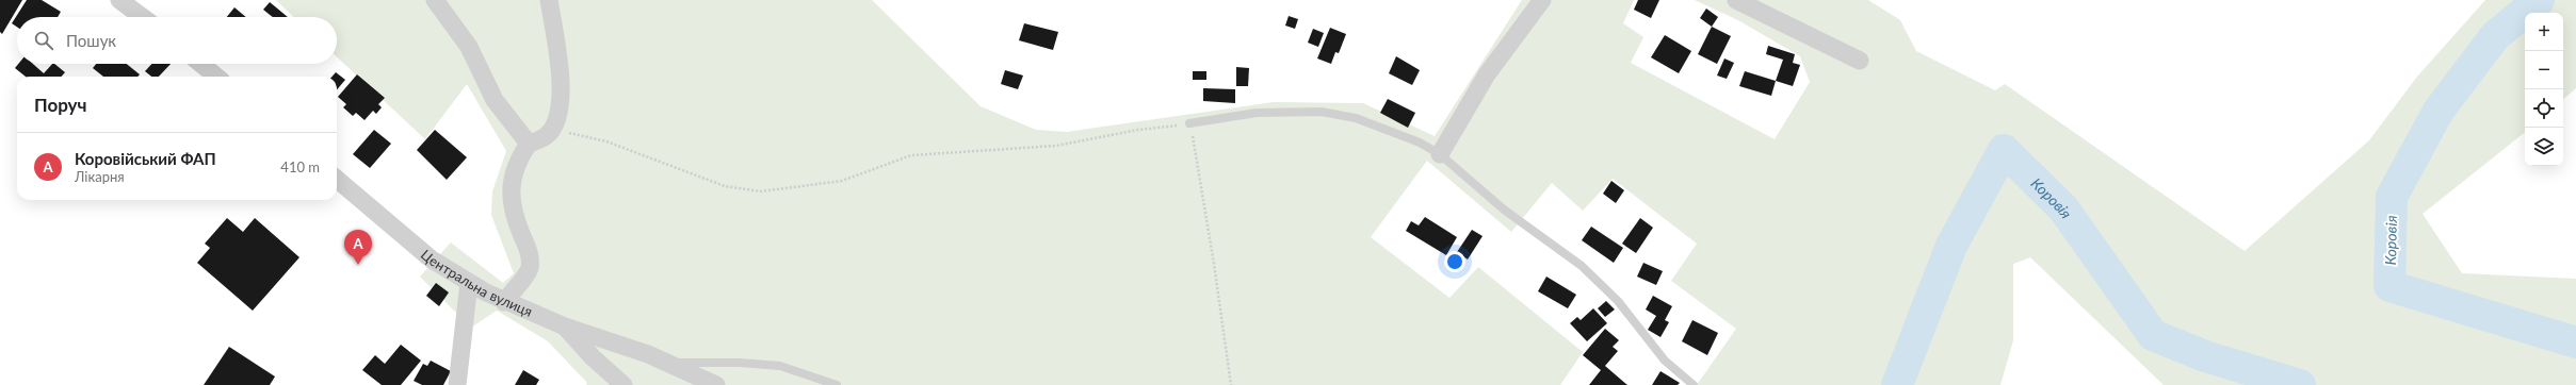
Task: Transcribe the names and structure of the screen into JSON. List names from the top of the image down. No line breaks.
{"streets":{"street":["Центральна вулиця"]},"water":["Коровія"],"page":{"map_buttons":["+","−"],"search":"Пошук","heading":"Поруч","list":[{"mark":"A","name":"Коровійський ФАП","note":"Лікарня","value":"410 m"}],"pins":"A"}}
